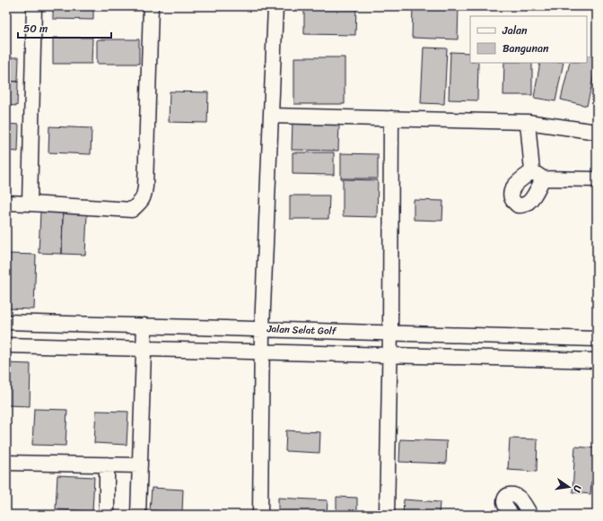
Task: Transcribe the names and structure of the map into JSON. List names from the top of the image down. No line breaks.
{"streets":{"street":["Jalan Selat Golf"]},"legend":["Jalan","Bangunan"],"scale_bar":"50 m","north":"right"}
